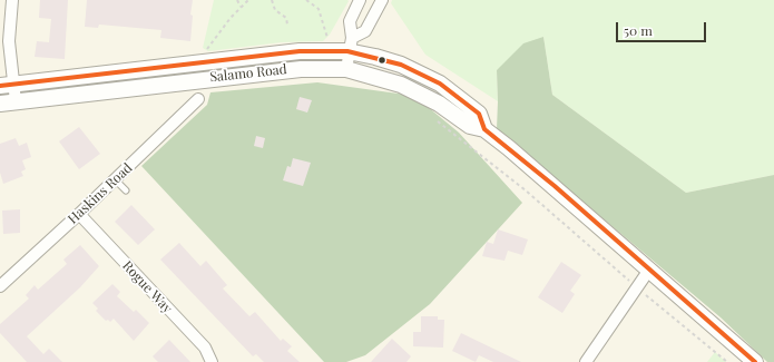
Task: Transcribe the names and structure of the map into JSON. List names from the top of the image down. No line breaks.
{"streets":{"main road":["Salamo Road"],"street":["Haskins Road","Rogue Way"]},"crossings":[["Haskins Road","Rogue Way"]],"scale_bar":"50 m"}
